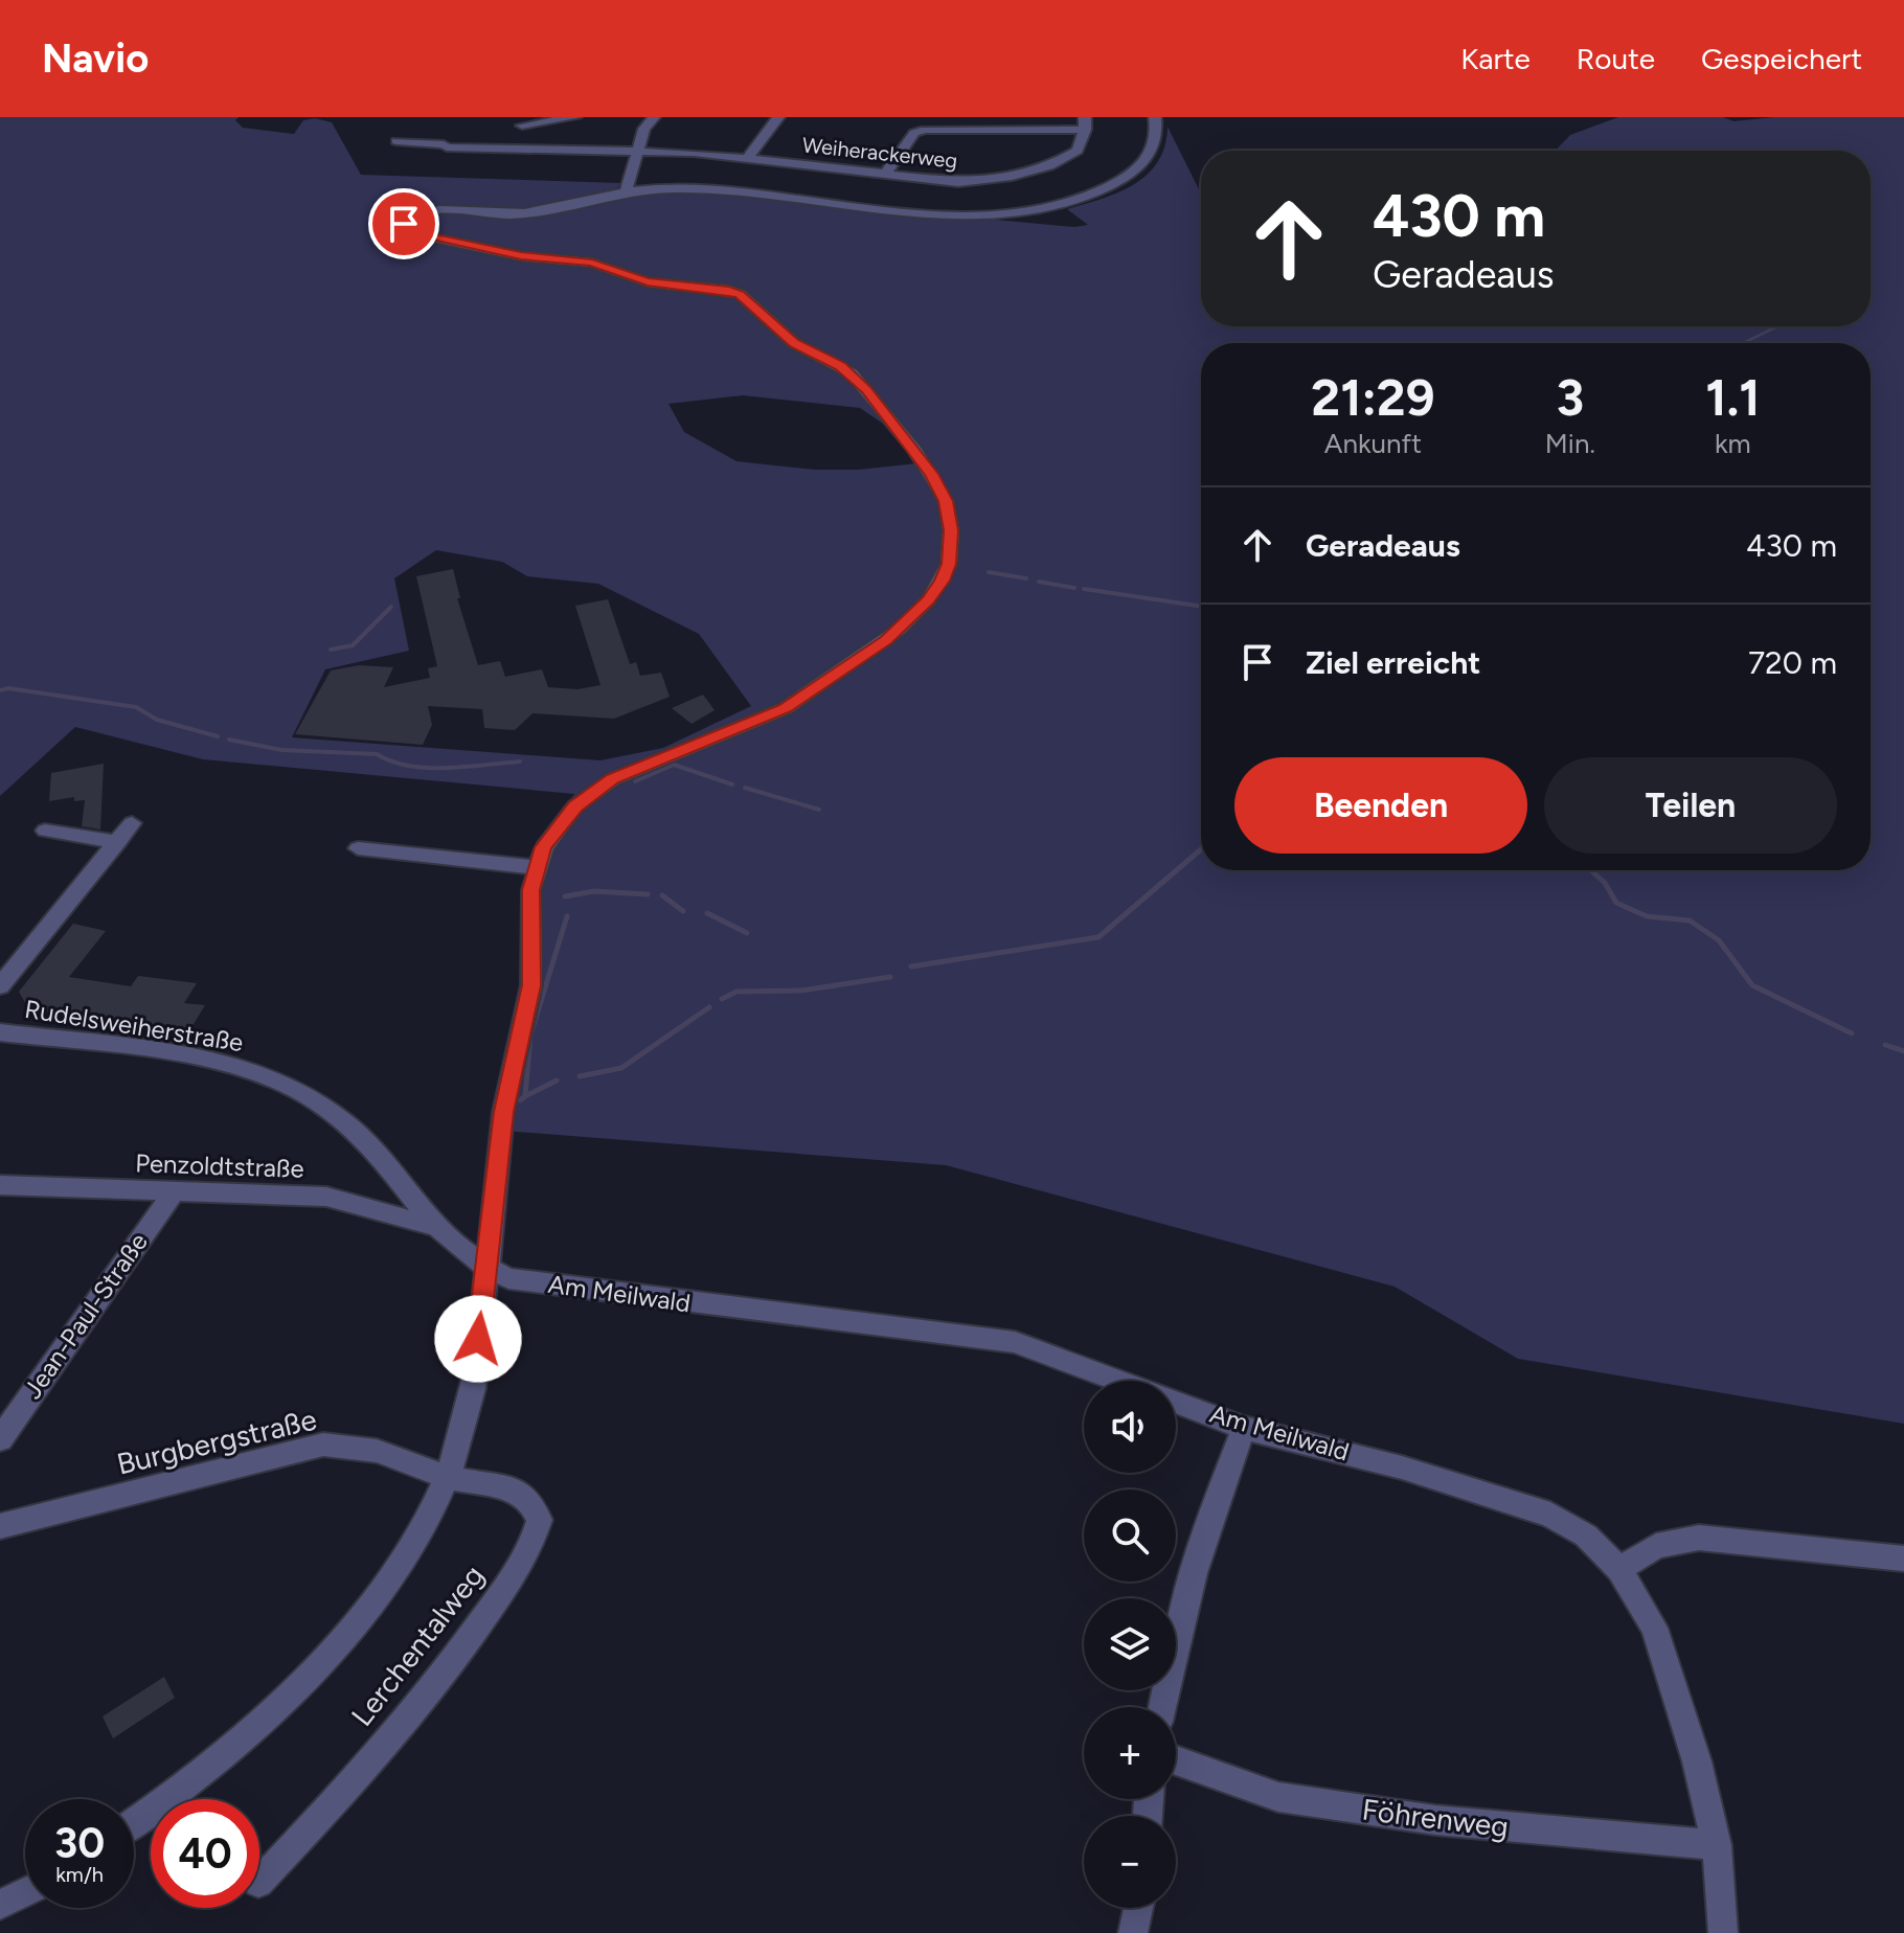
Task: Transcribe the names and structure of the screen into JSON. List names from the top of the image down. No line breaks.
{"streets":{"street":["Weiherackerweg","Rudelsweiherstraße","Penzoldtstraße","Am Meilwald","Jean-Paul-Straße","Burgbergstraße","Lerchentalweg","Föhrenweg"]},"crossings":[["Rudelsweiherstraße","Penzoldtstraße"],["Rudelsweiherstraße","Am Meilwald"],["Penzoldtstraße","Jean-Paul-Straße"],["Am Meilwald","Föhrenweg"],["Burgbergstraße","Lerchentalweg"]],"page":{"header":"Navio","nav":["Karte","Route","Gespeichert"],"turn":["430 m","Geradeaus"],"eta":["21:29","Ankunft","3","Min.","1.1","km"],"list":[{"name":"Geradeaus","value":"430 m"},{"name":"Ziel erreicht","value":"720 m"}],"buttons":["Beenden","Teilen"],"map_buttons":["+","−"],"speed":"30 km/h","limit":"40"}}
